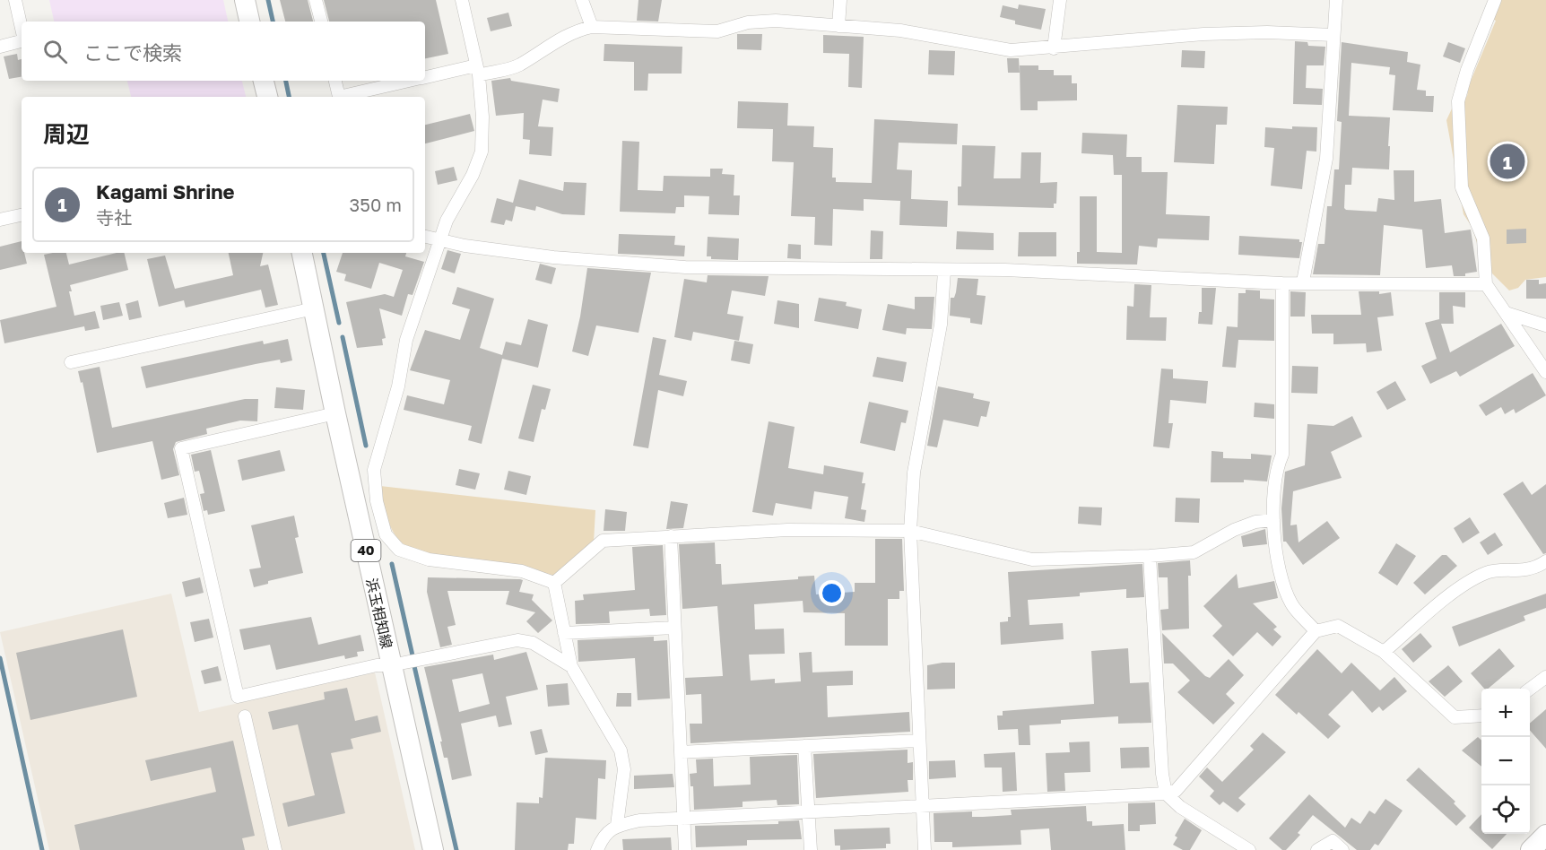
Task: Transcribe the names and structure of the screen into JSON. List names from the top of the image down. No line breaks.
{"streets":{"main road":["40","浜玉相知線"]},"page":{"search":"ここで検索","heading":"周辺","pins":"1","list":[{"mark":"1","name":"Kagami Shrine","note":"寺社","value":"350 m"}],"map_buttons":["+","−"]}}
